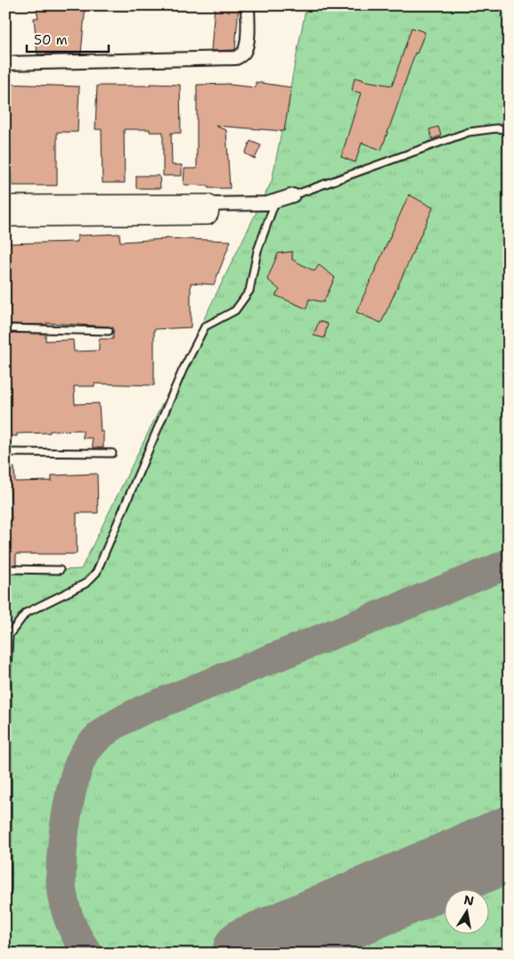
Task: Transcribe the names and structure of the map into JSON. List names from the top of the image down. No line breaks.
{"scale_bar":"50 m","north":"top"}
